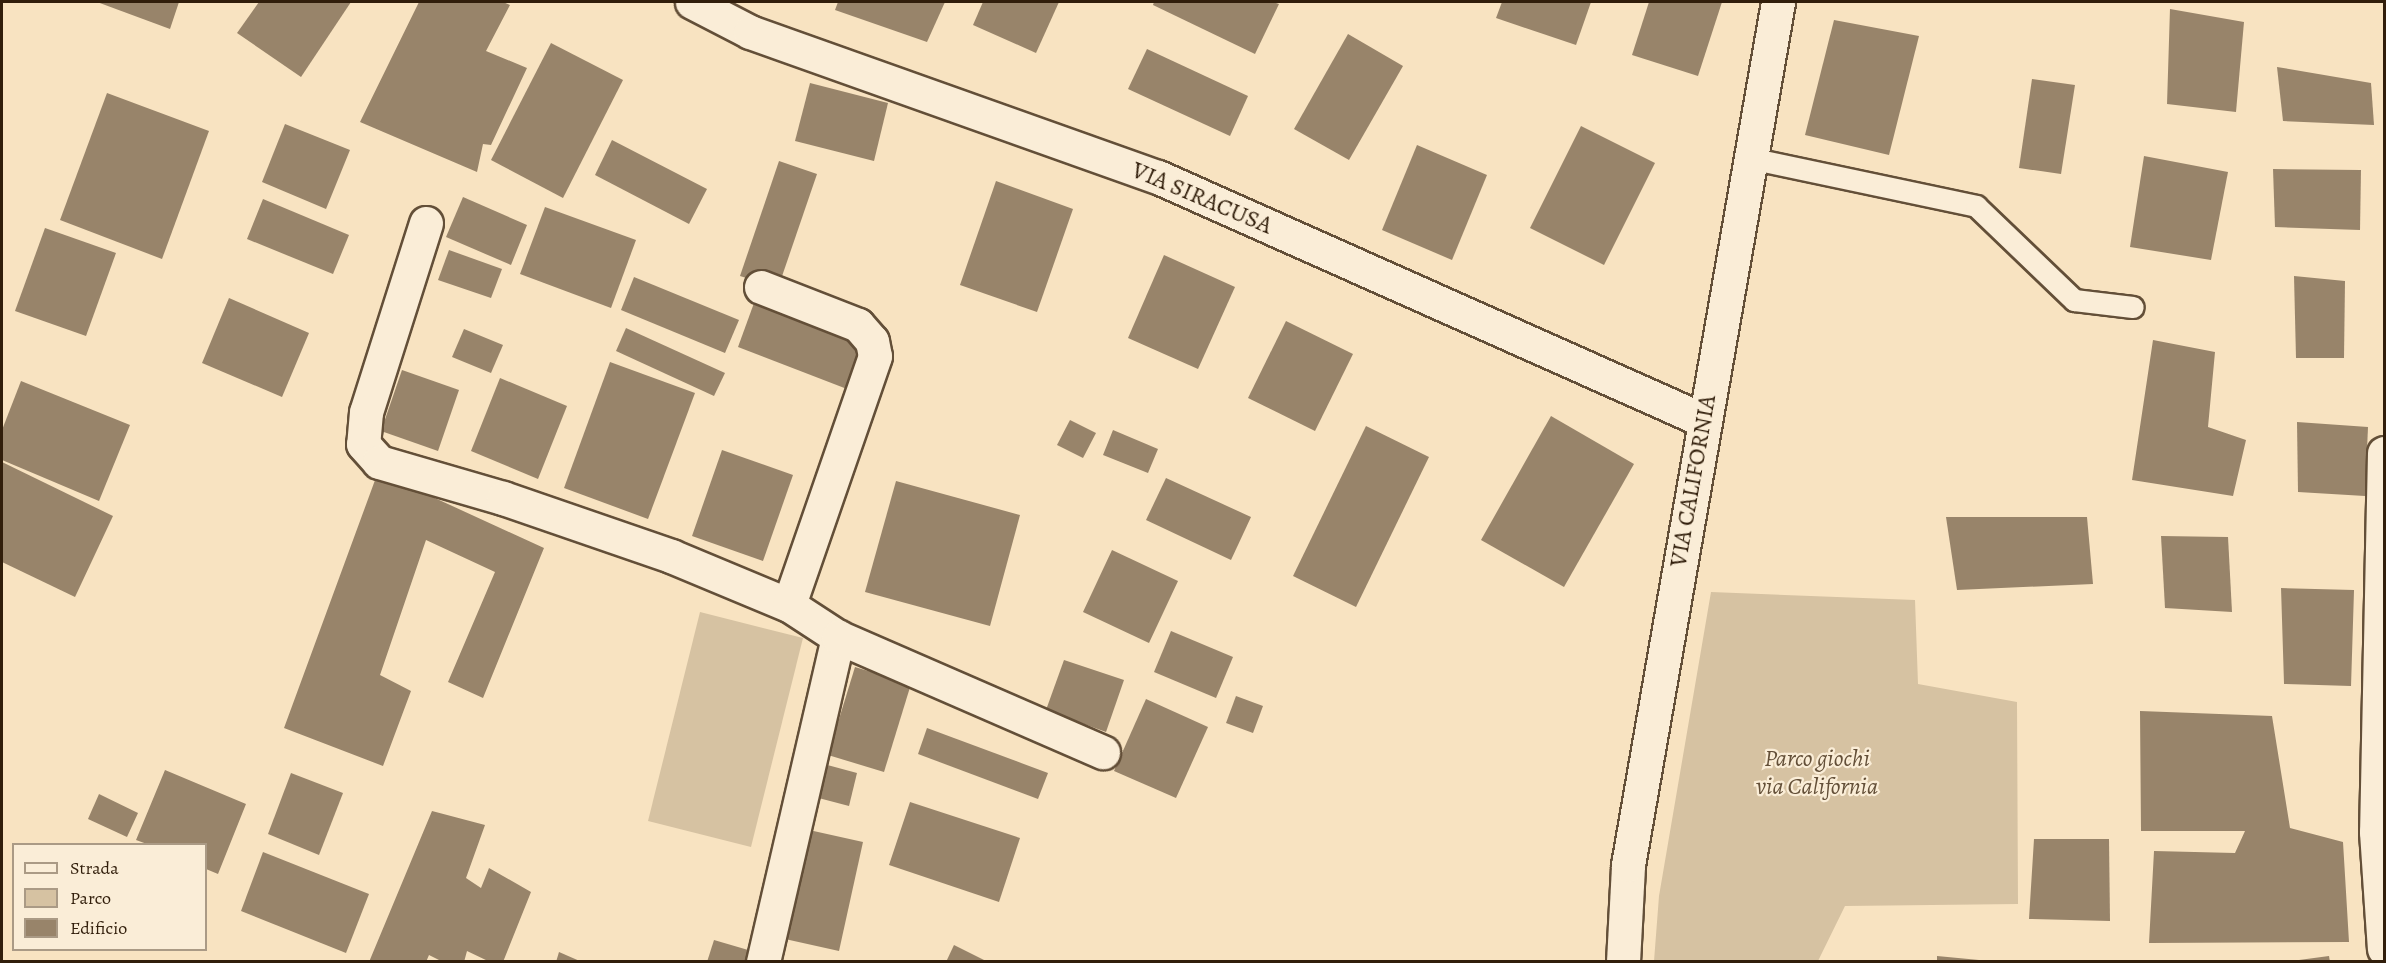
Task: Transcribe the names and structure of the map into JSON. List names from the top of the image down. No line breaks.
{"streets":{"street":["VIA SIRACUSA","VIA CALIFORNIA"]},"crossings":[["VIA SIRACUSA","VIA CALIFORNIA"]],"parks":["Parco giochi via California"],"legend":["Strada","Parco","Edificio"]}
